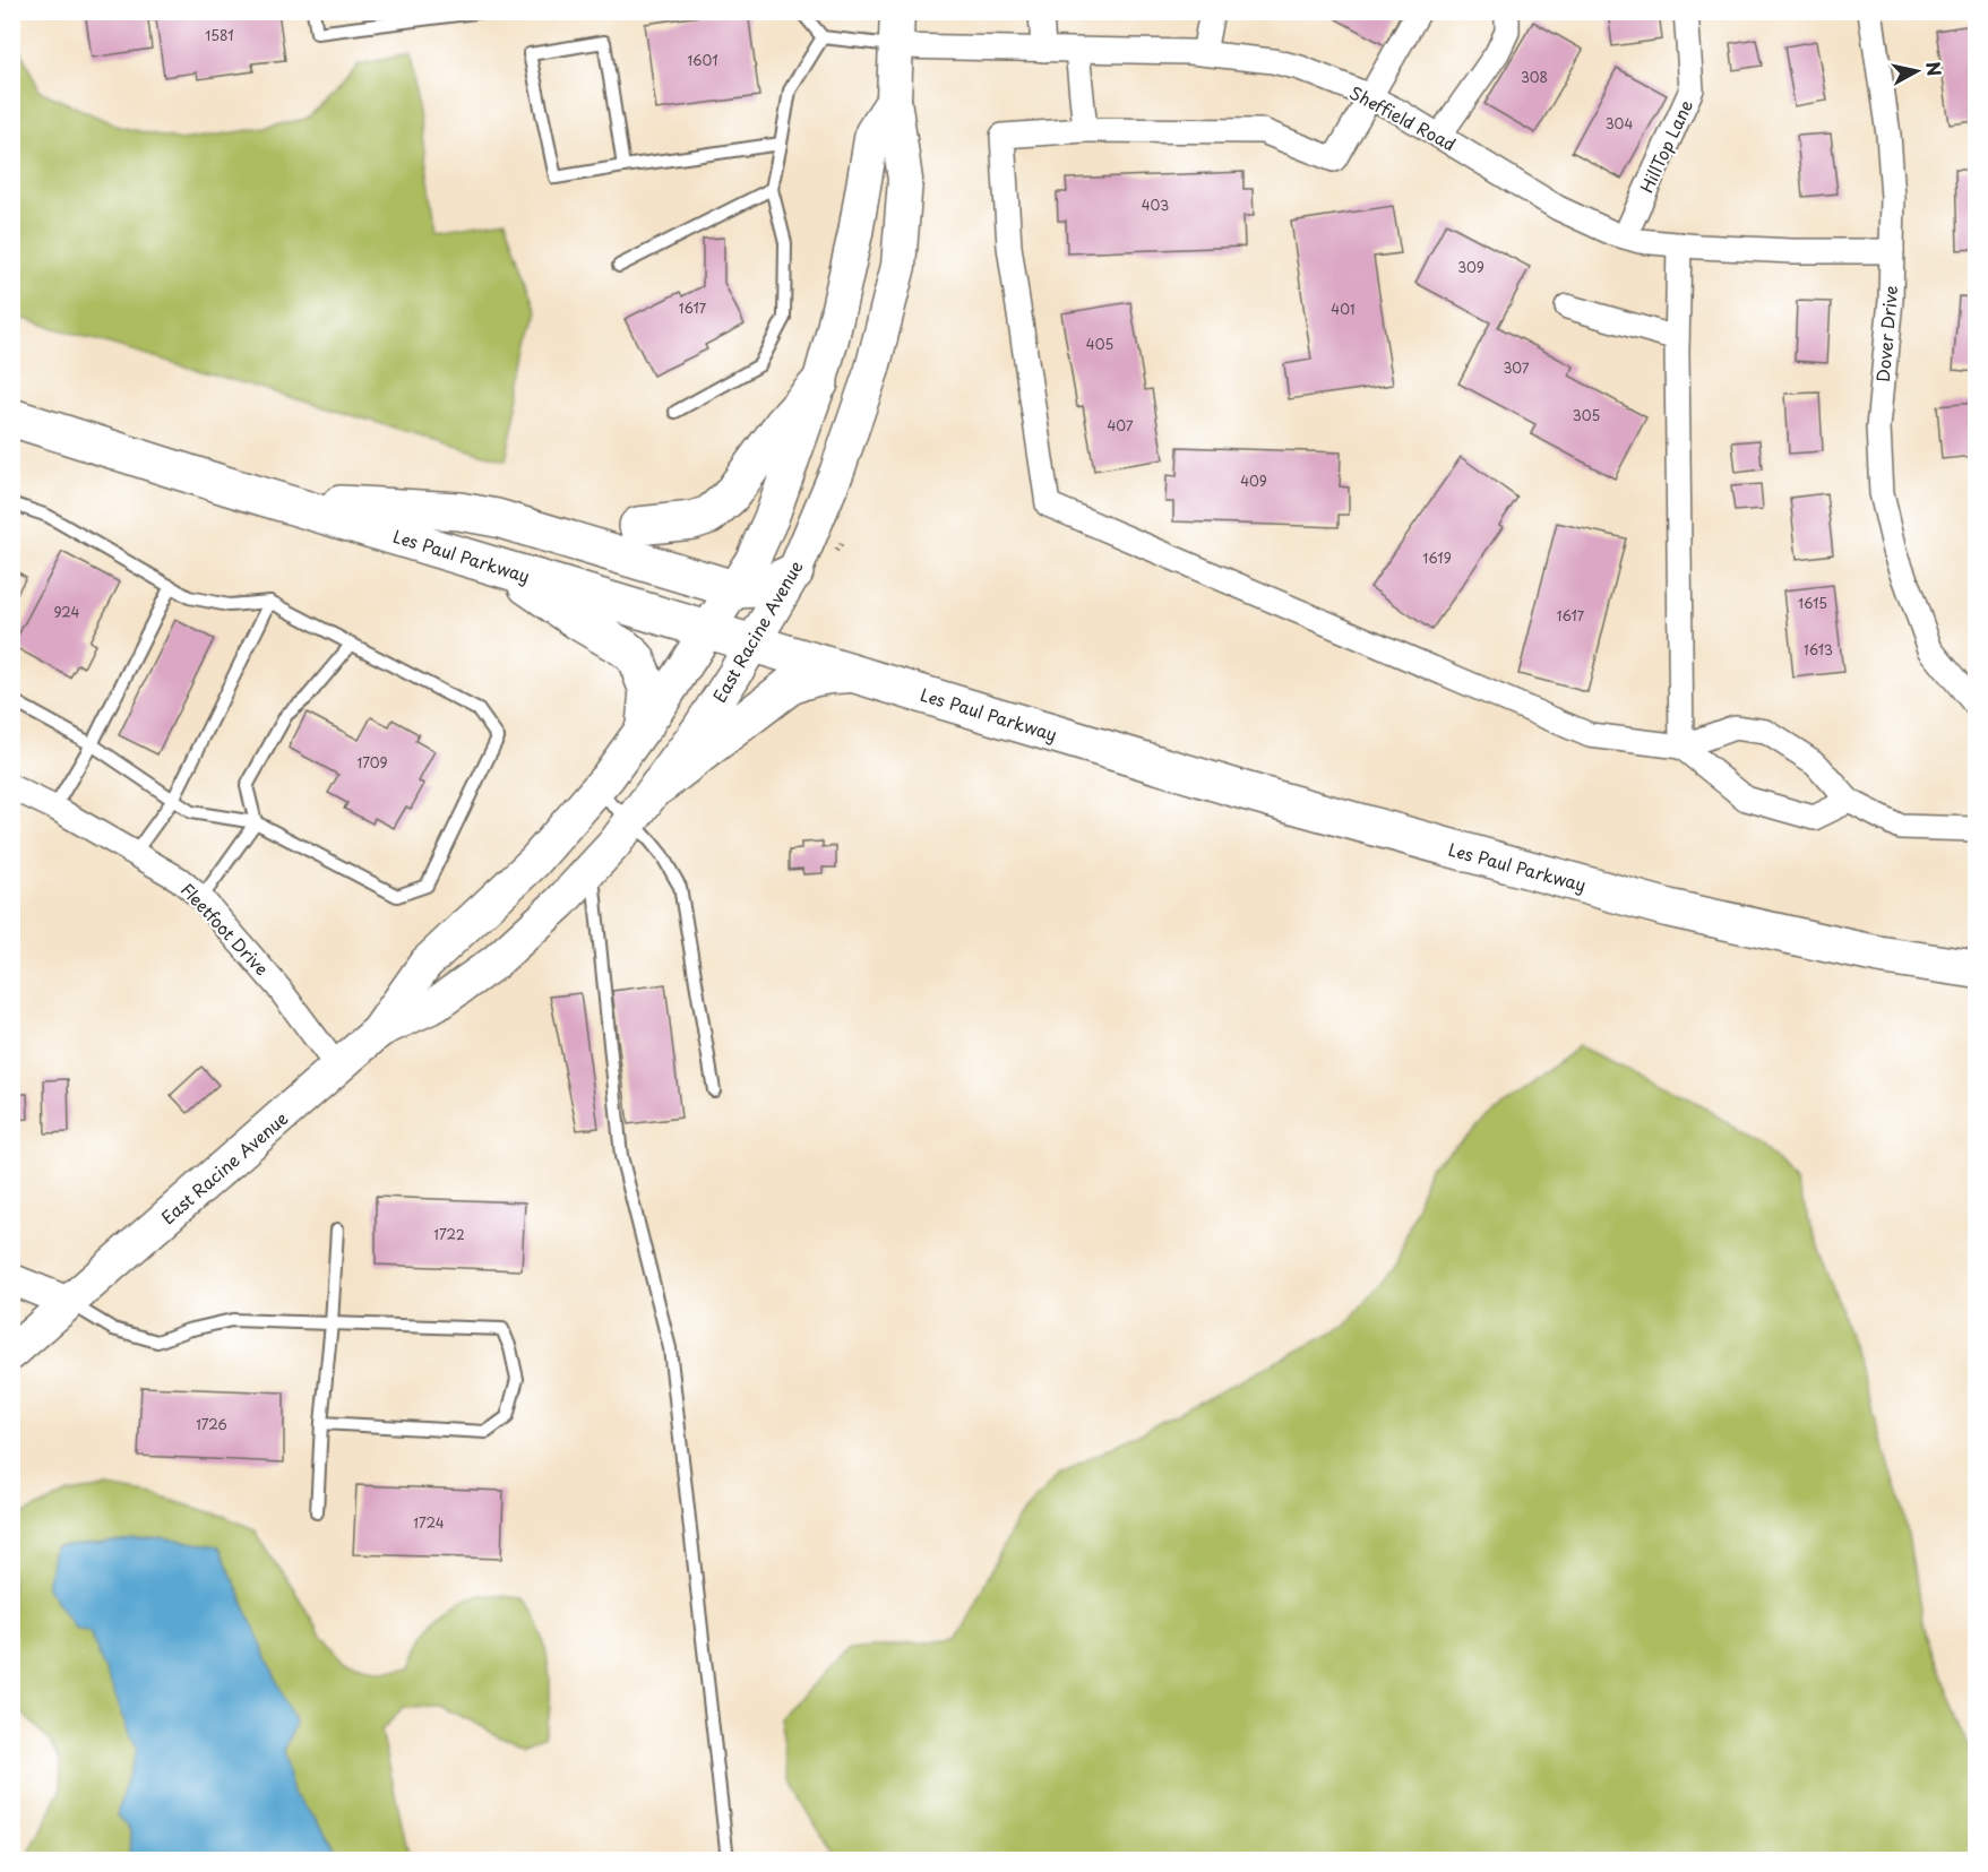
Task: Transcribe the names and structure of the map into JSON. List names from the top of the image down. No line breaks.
{"streets":{"main road":["Les Paul Parkway","East Racine Avenue"],"street":["Sheffield Road","HillTop Lane","Dover Drive","Fleetfoot Drive"]},"crossings":[["Sheffield Road","HillTop Lane"],["Sheffield Road","Dover Drive"],["Sheffield Road","East Racine Avenue"],["Les Paul Parkway","East Racine Avenue"],["East Racine Avenue","Fleetfoot Drive"]],"house_numbers":["1581","1601","308","304","403","309","1617","401","405","307","305","407","409","1619","1615","924","1617","1613","1709","1722","1726","1724"],"north":"right"}
